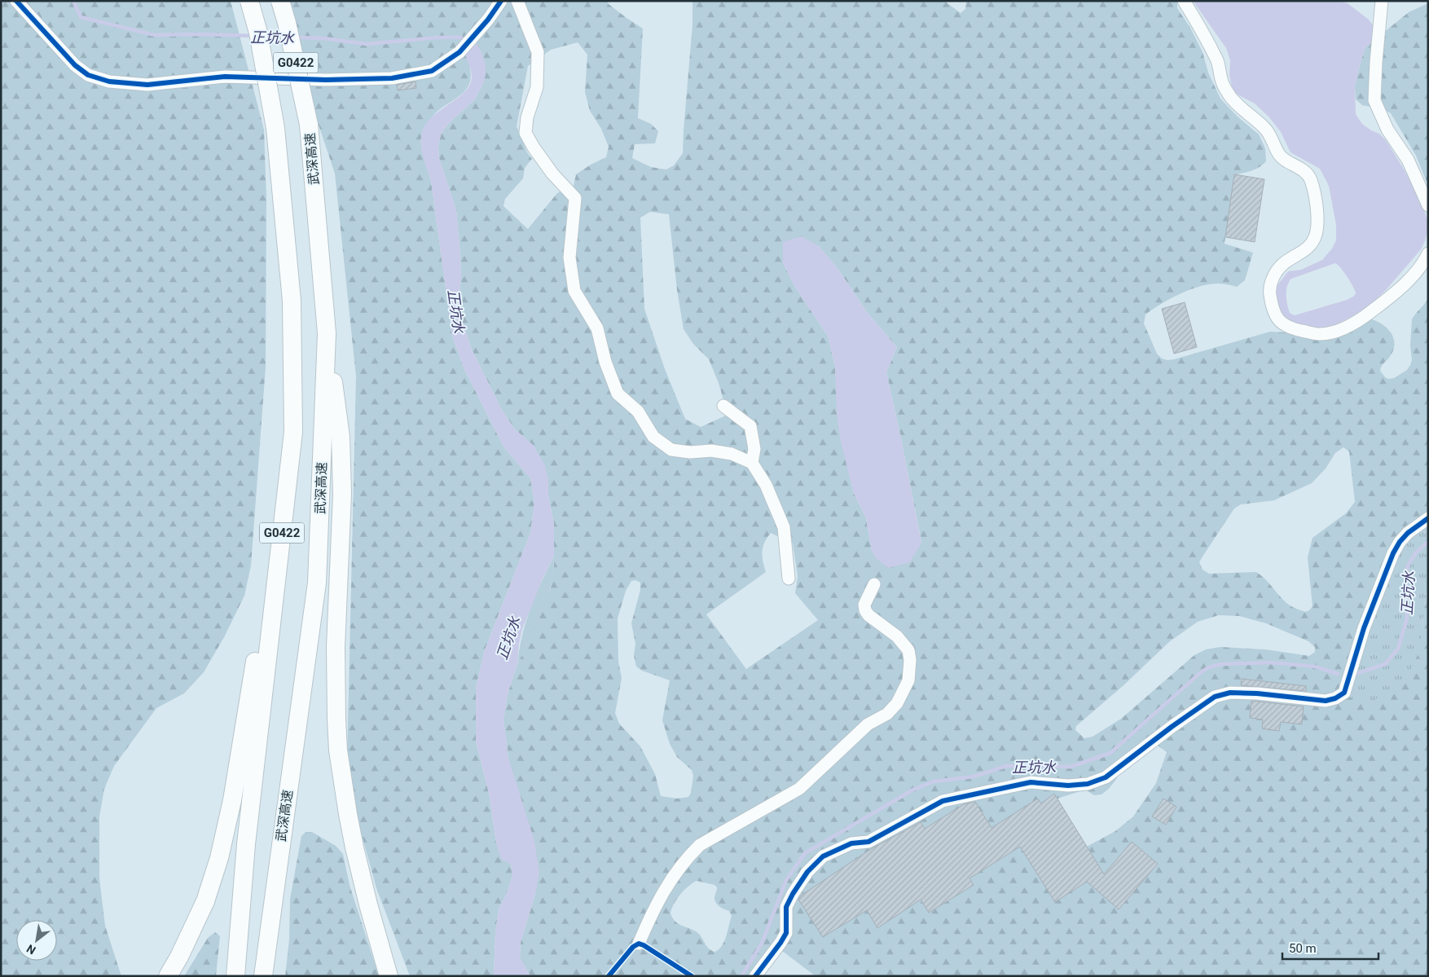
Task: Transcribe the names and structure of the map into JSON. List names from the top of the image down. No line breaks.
{"streets":{"highway":["G0422","武深高速"]},"water":["正坑水"],"scale_bar":"50 m","north":"bottom left"}
